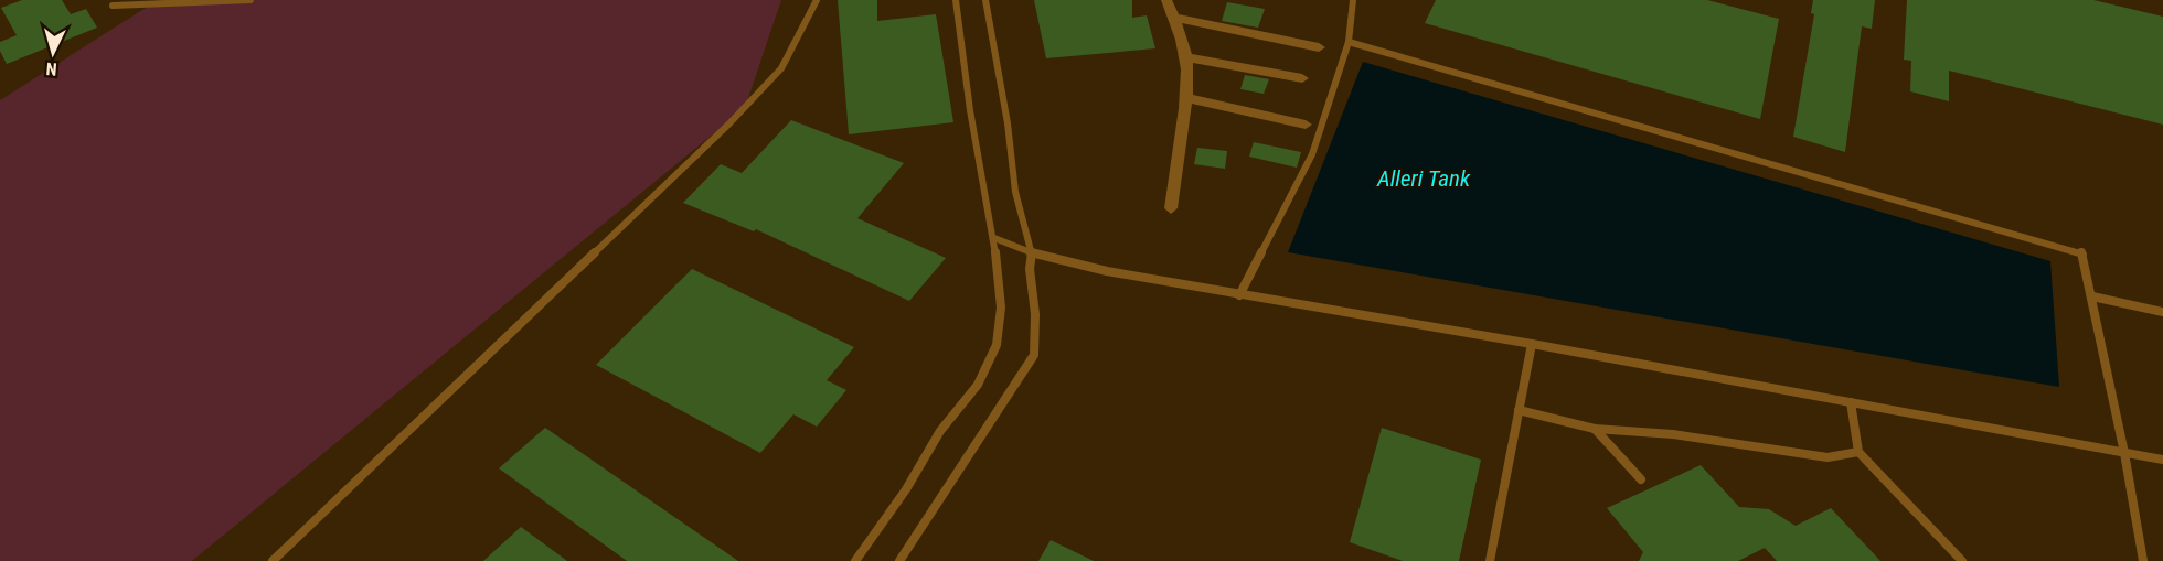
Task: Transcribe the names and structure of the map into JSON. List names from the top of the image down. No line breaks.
{"water":["Alleri Tank"],"north":"bottom"}
